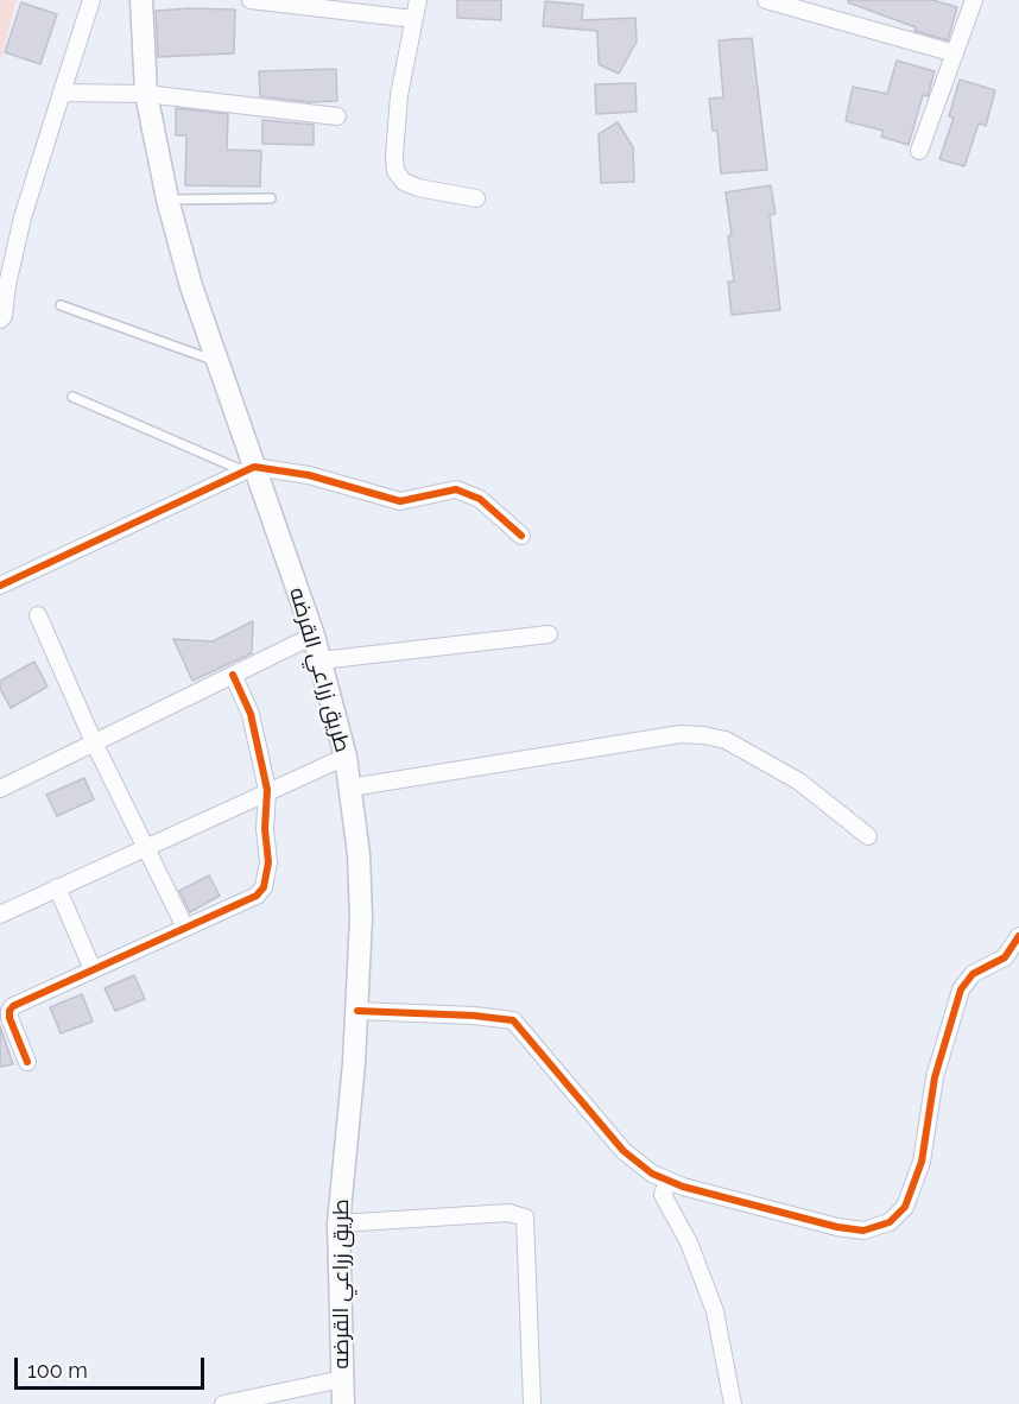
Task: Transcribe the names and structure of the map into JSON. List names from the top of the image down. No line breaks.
{"streets":{"main road":["طريق زراعي القرضه"]},"scale_bar":"100 m"}
